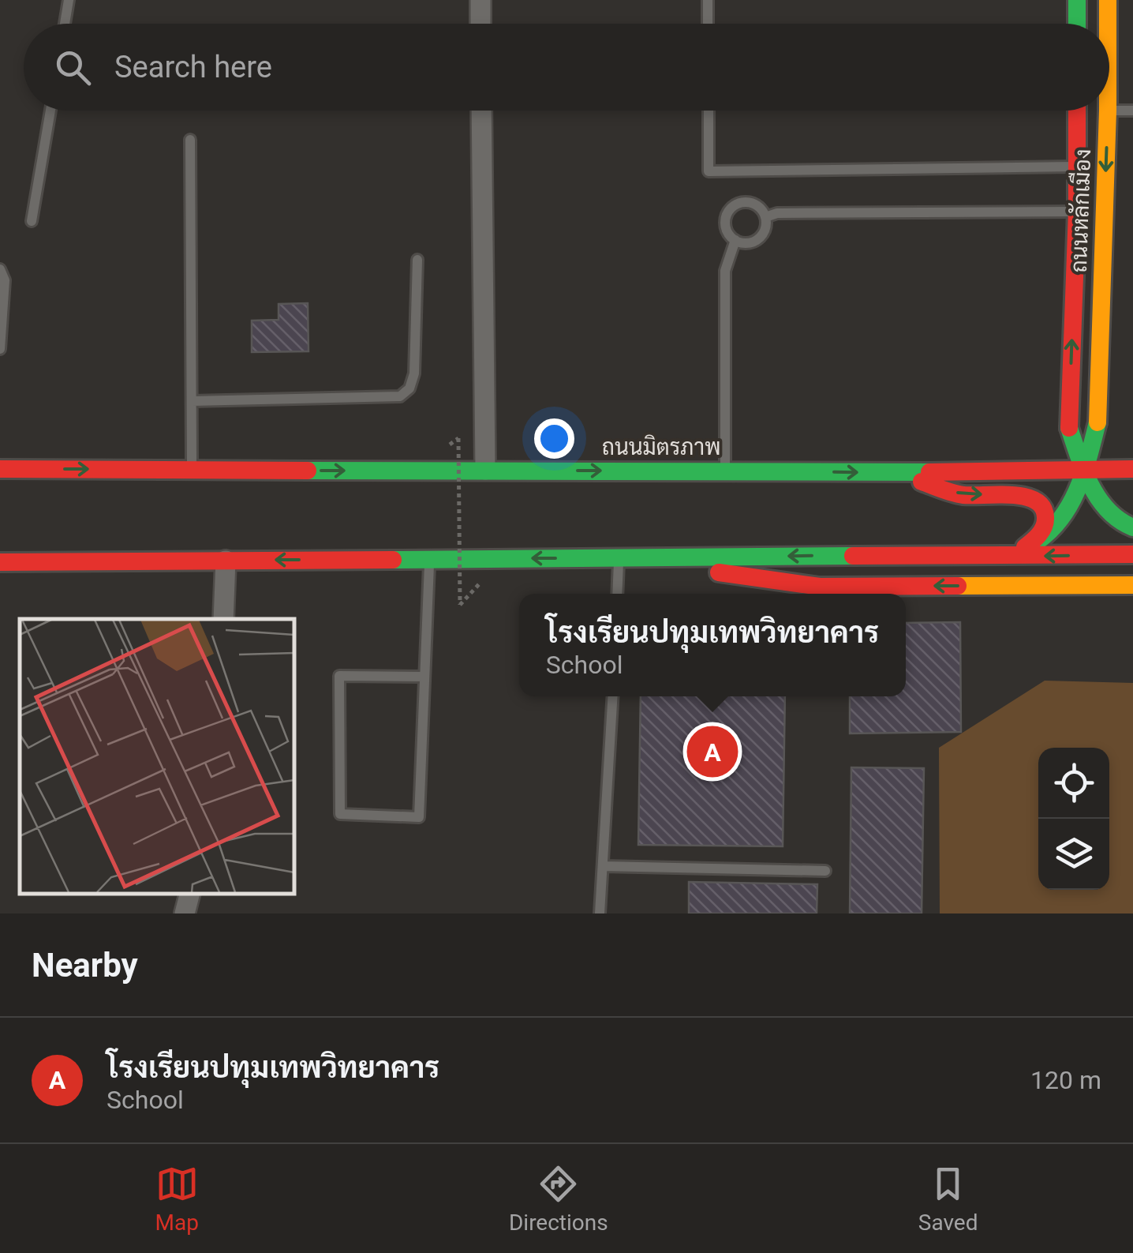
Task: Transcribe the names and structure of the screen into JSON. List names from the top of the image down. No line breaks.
{"streets":{"main road":["ถนนหลักเมือง","ถนนมิตรภาพ"]},"crossings":[["ถนนหลักเมือง","ถนนมิตรภาพ"]],"page":{"search":"Search here","popup":["โรงเรียนปทุมเทพวิทยาคาร","School"],"pins":"A","heading":"Nearby","list":[{"mark":"A","name":"โรงเรียนปทุมเทพวิทยาคาร","note":"School","value":"120 m"}],"nav":["Map","Directions","Saved"]}}
